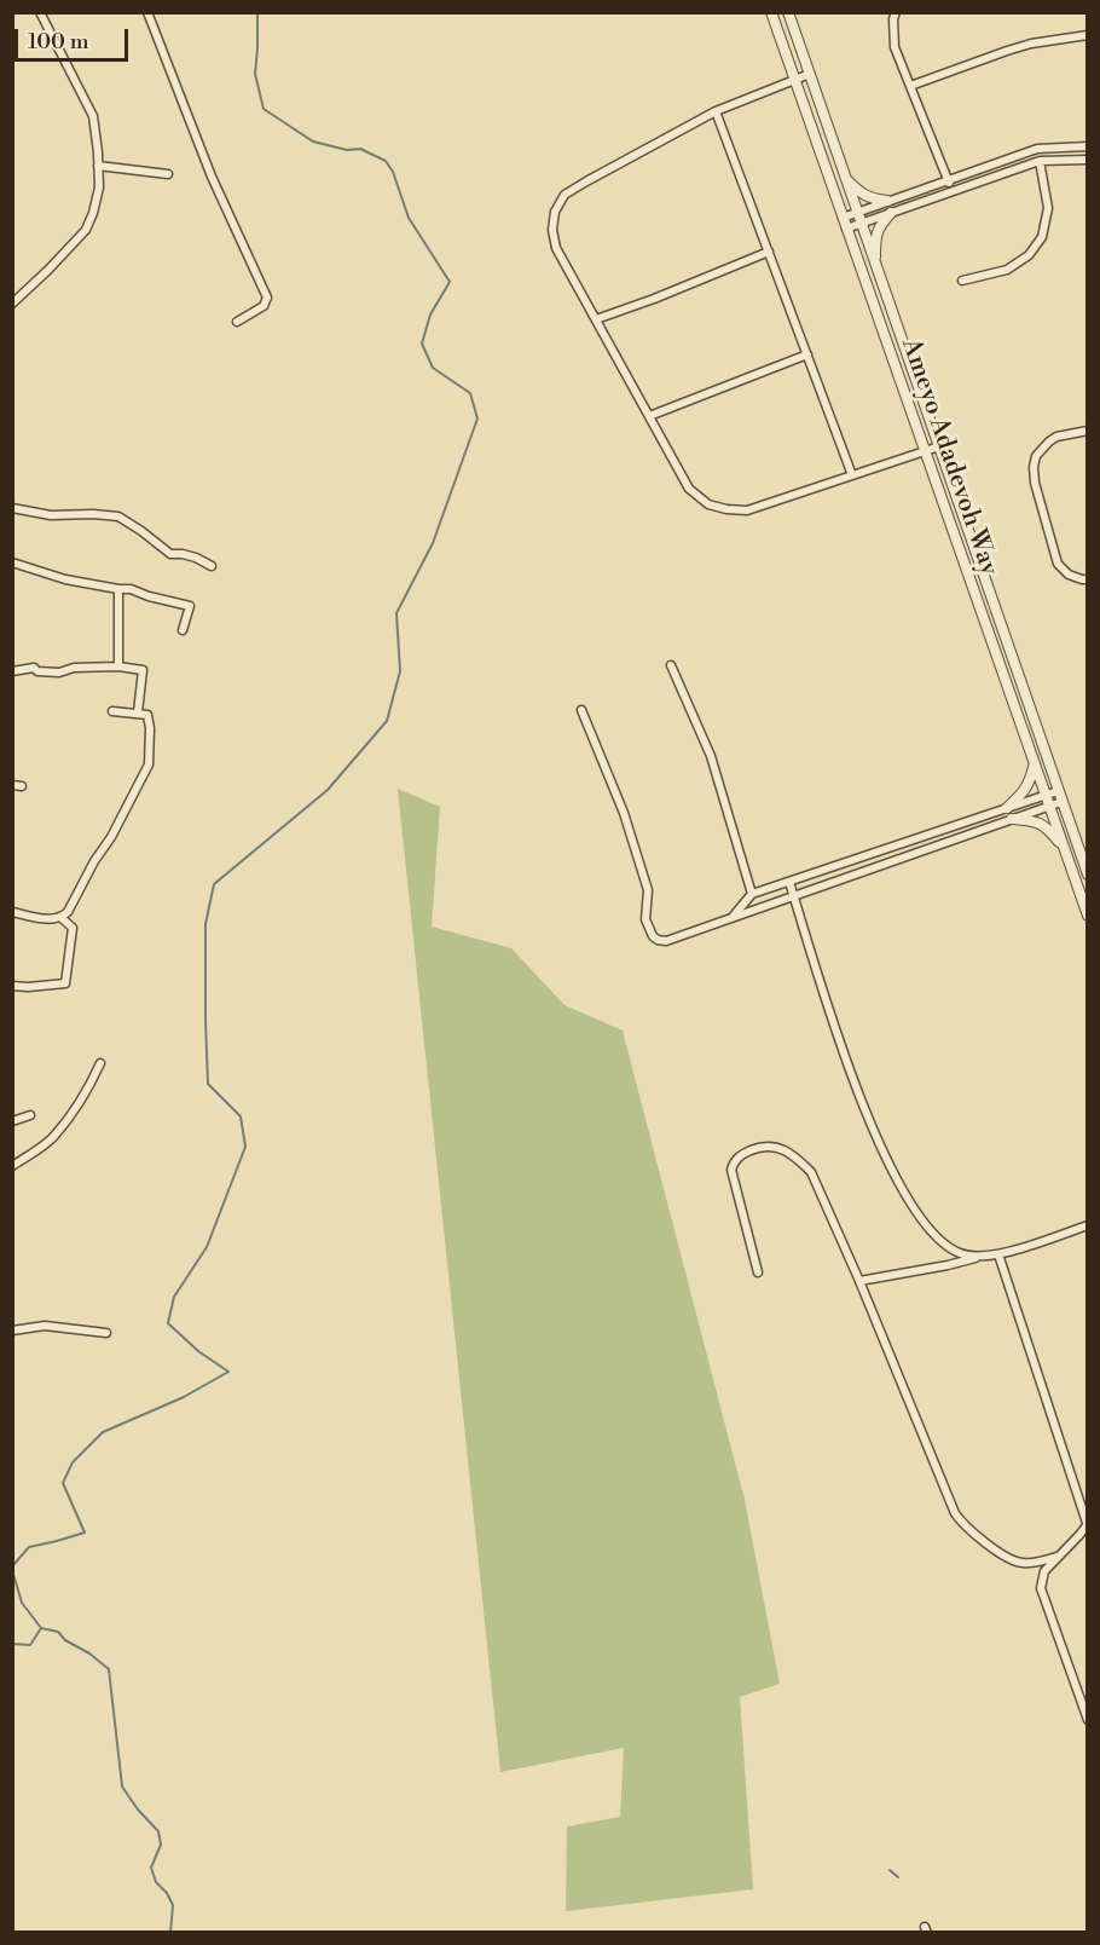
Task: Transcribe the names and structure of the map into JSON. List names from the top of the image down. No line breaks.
{"streets":{"street":["Ameyo Adadevoh Way"]},"scale_bar":"100 m"}
